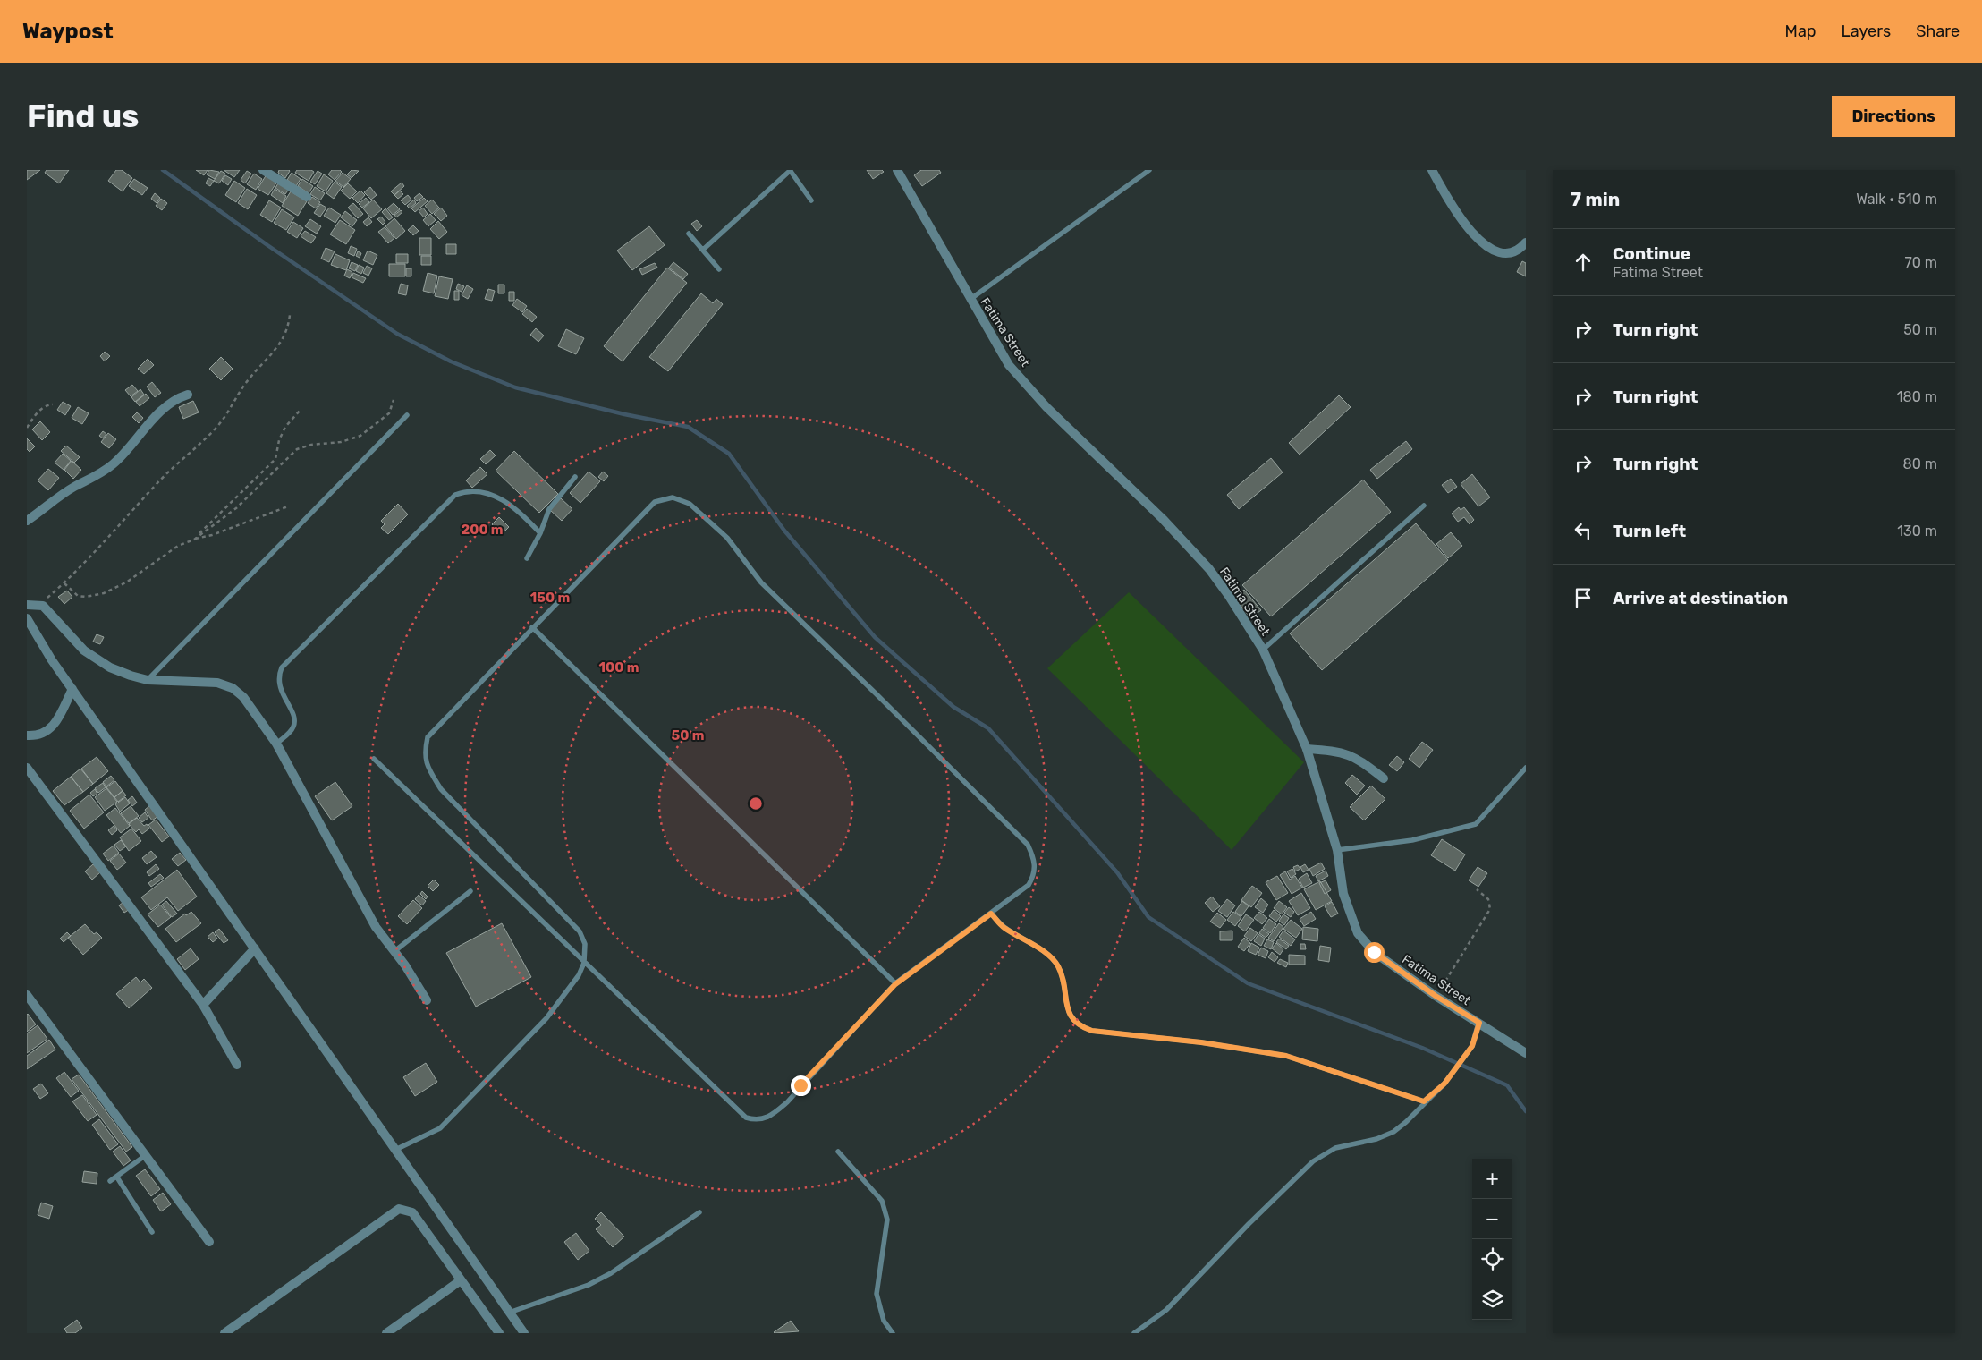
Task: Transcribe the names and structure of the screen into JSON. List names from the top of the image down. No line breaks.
{"streets":{"street":["Fatima Street"]},"page":{"header":"Waypost","nav":["Map","Layers","Share"],"buttons":"Directions","title":"Find us","heading":["7 min","Walk · 510 m"],"list":[["Continue","Fatima Street","70 m"],["Turn right","50 m"],["Turn right","180 m"],["Turn right","80 m"],["Turn left","130 m"],"Arrive at destination"],"map_buttons":["+","−"]},"rings":["200 m","150 m","100 m","50 m"]}
